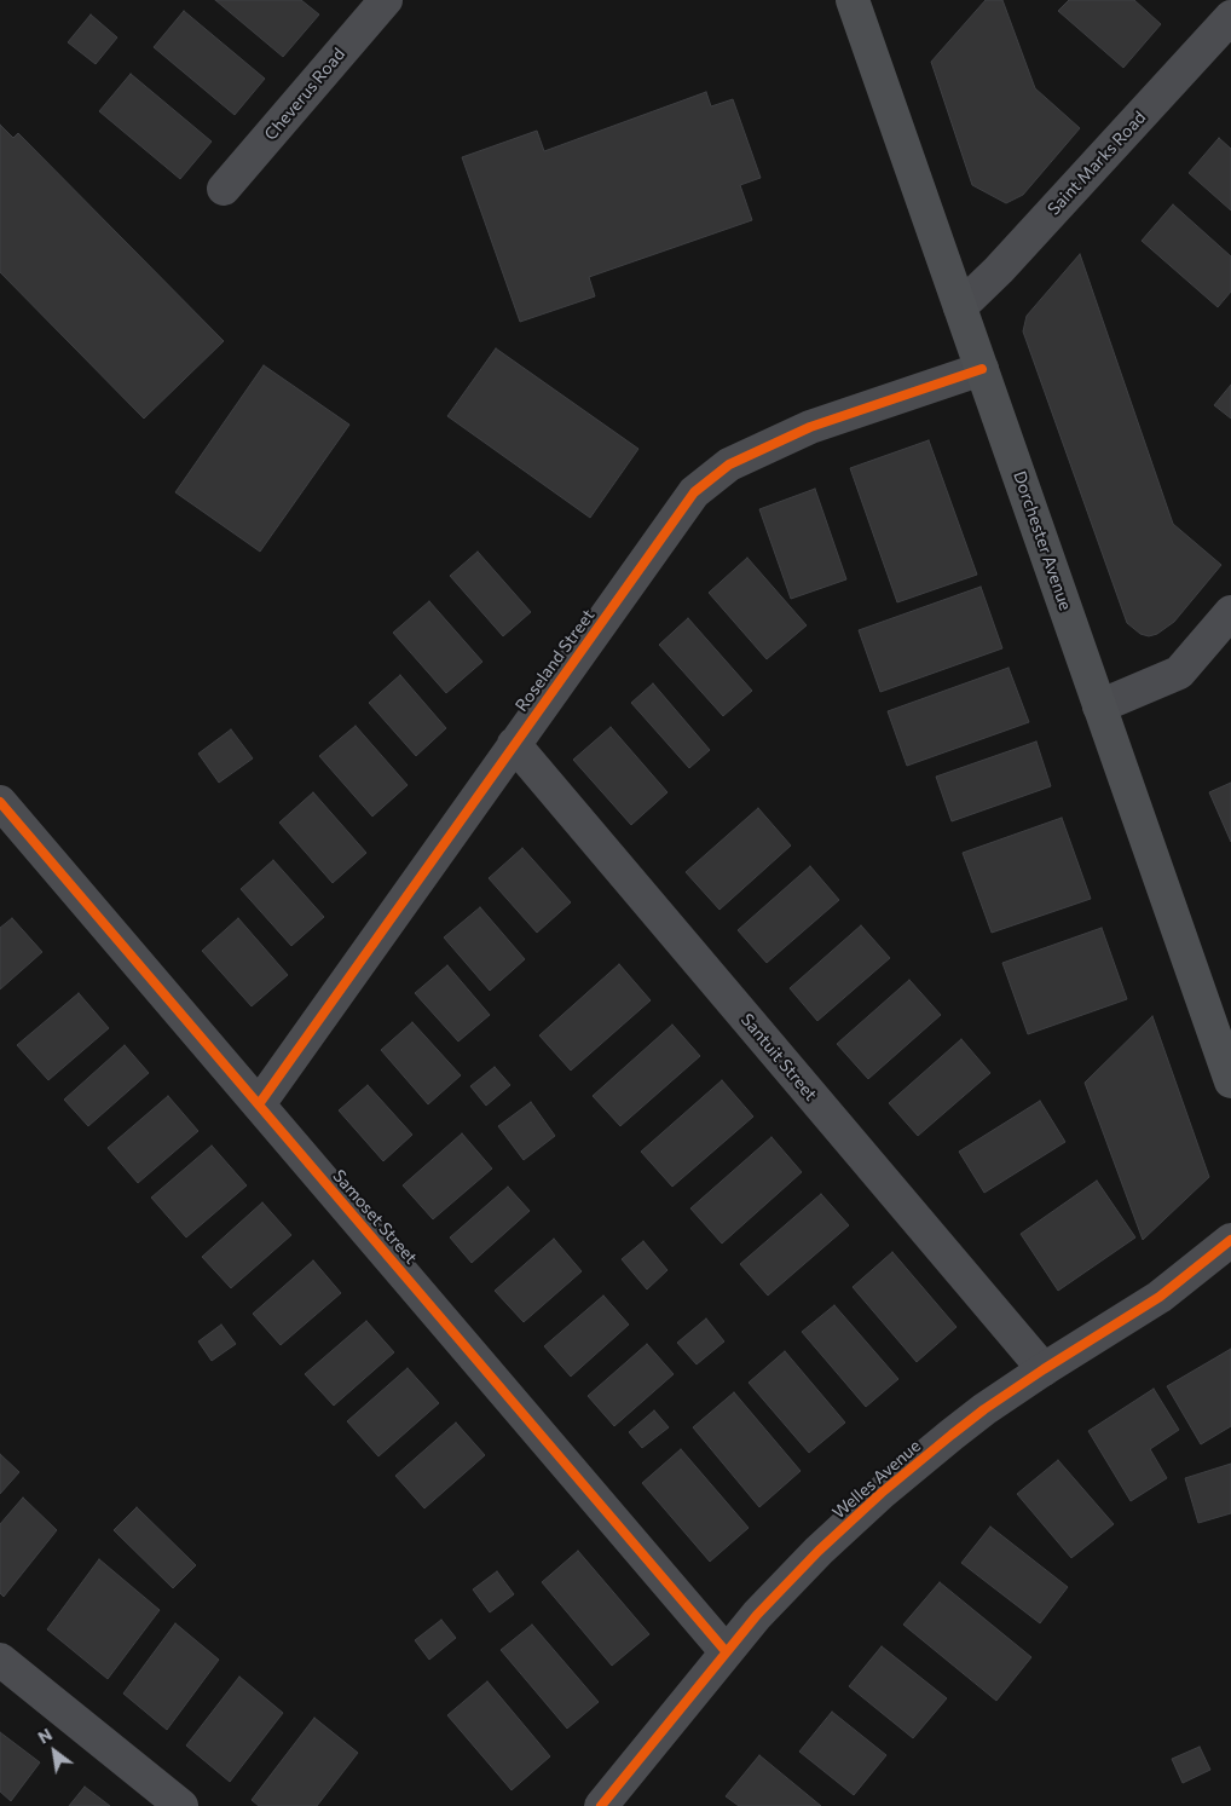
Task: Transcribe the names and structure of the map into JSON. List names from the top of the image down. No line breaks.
{"streets":{"main road":["Dorchester Avenue"],"street":["Cheverus Road","Saint Marks Road","Roseland Street","Santuit Street","Samoset Street","Welles Avenue"]},"crossings":[["Saint Marks Road","Dorchester Avenue"],["Dorchester Avenue","Roseland Street"],["Roseland Street","Santuit Street"],["Roseland Street","Samoset Street"],["Santuit Street","Welles Avenue"],["Samoset Street","Welles Avenue"]],"north":"top left"}
